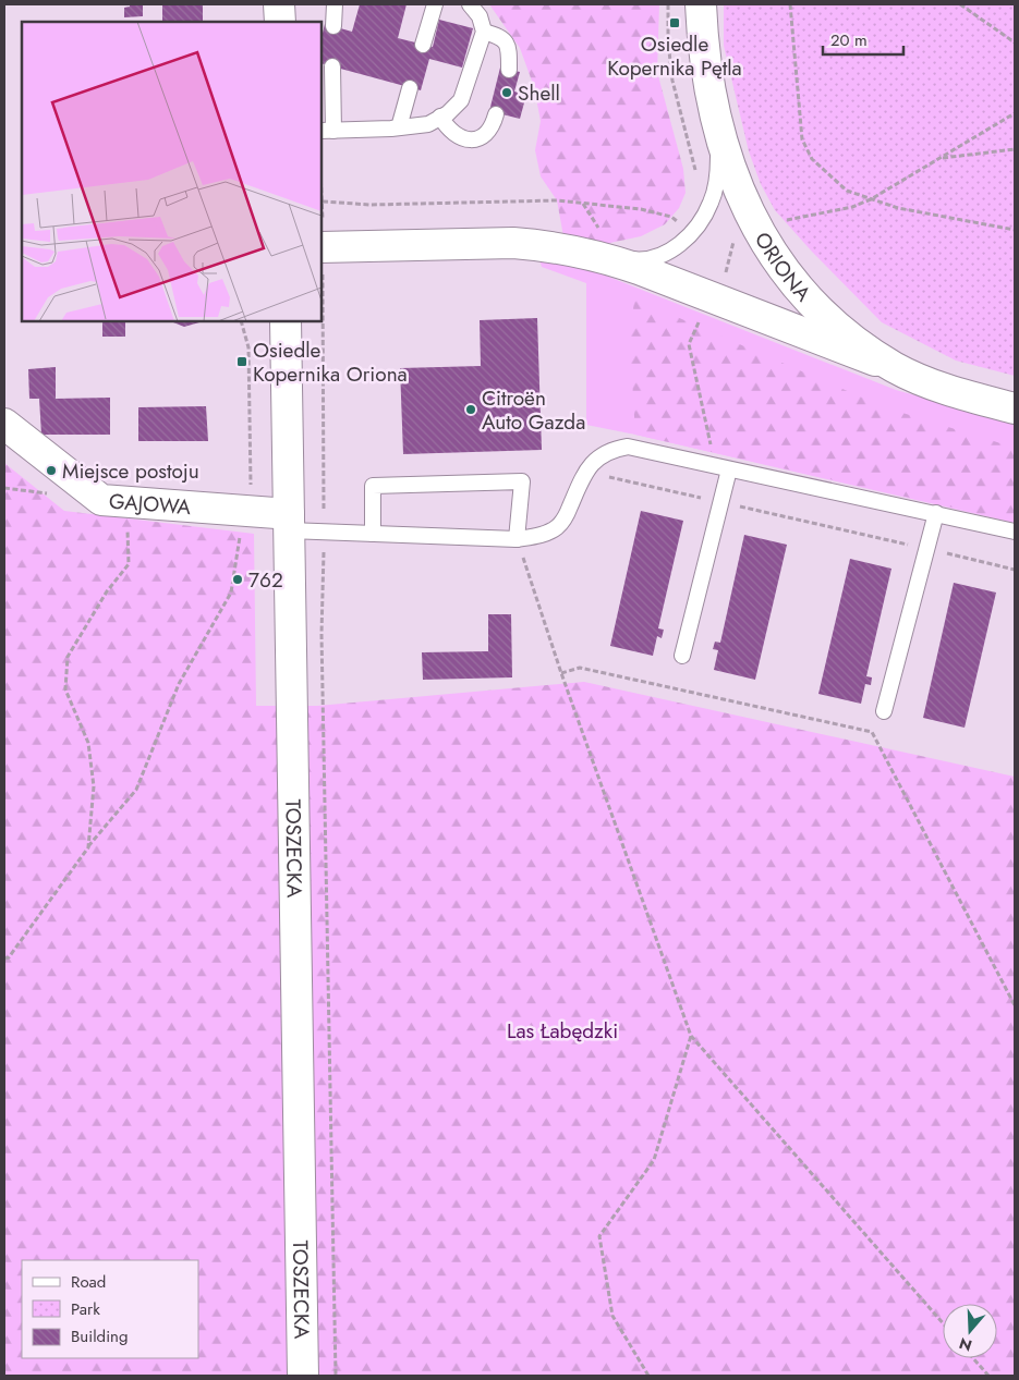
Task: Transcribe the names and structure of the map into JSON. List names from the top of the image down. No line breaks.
{"streets":{"street":["ORIONA","GAJOWA","TOSZECKA"]},"crossings":[["GAJOWA","TOSZECKA"]],"parks":["Las Łabędzki"],"places":{"transit":["Osiedle Kopernika Pętla","Osiedle Kopernika Oriona"],"other":["Shell","Citroën Auto Gazda","Miejsce postoju","762"]},"legend":["Road","Park","Building"],"scale_bar":"20 m","north":"bottom"}
